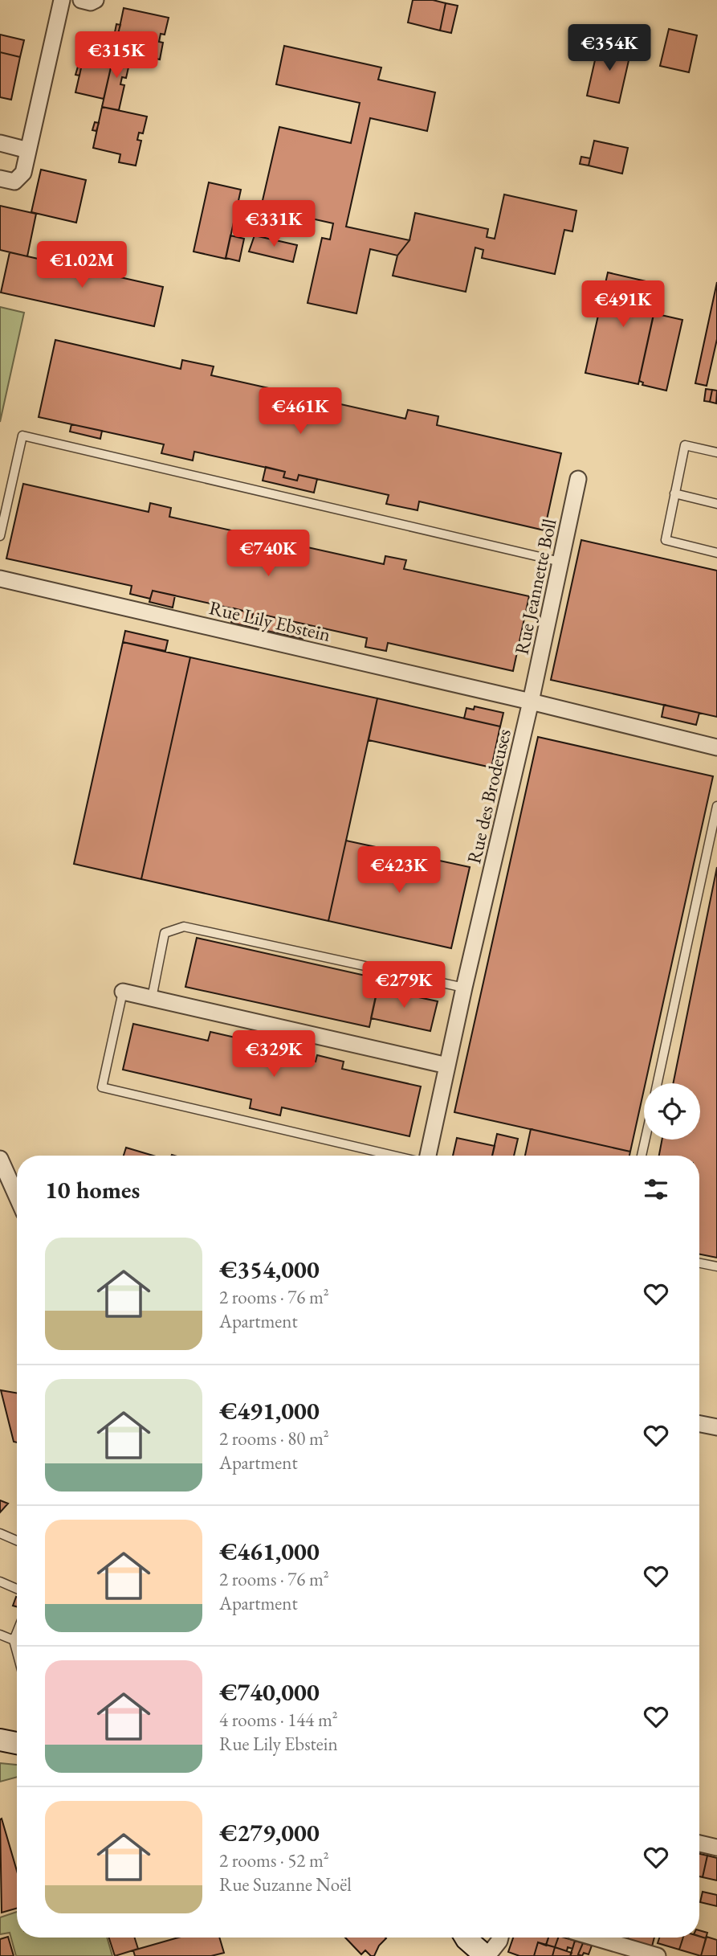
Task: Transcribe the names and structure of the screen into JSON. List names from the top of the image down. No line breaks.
{"streets":{"street":["Rue Jeannette Boll","Rue Lily Ebstein","Rue des Brodeuses"]},"crossings":[["Rue Jeannette Boll","Rue Lily Ebstein"],["Rue Jeannette Boll","Rue des Brodeuses"],["Rue Lily Ebstein","Rue des Brodeuses"]],"page":{"price":["€354K","€315K","€331K","€1.02M","€491K","€461K","€740K","€423K","€279K","€329K"],"heading":"10 homes","list":[{"name":"€354,000","note":"2 rooms · 76 m² · Apartment"},{"name":"€491,000","note":"2 rooms · 80 m² · Apartment"},{"name":"€461,000","note":"2 rooms · 76 m² · Apartment"},{"name":"€740,000","note":"4 rooms · 144 m² · Rue Lily Ebstein"},{"name":"€279,000","note":"2 rooms · 52 m² · Rue Suzanne Noël"}]}}
